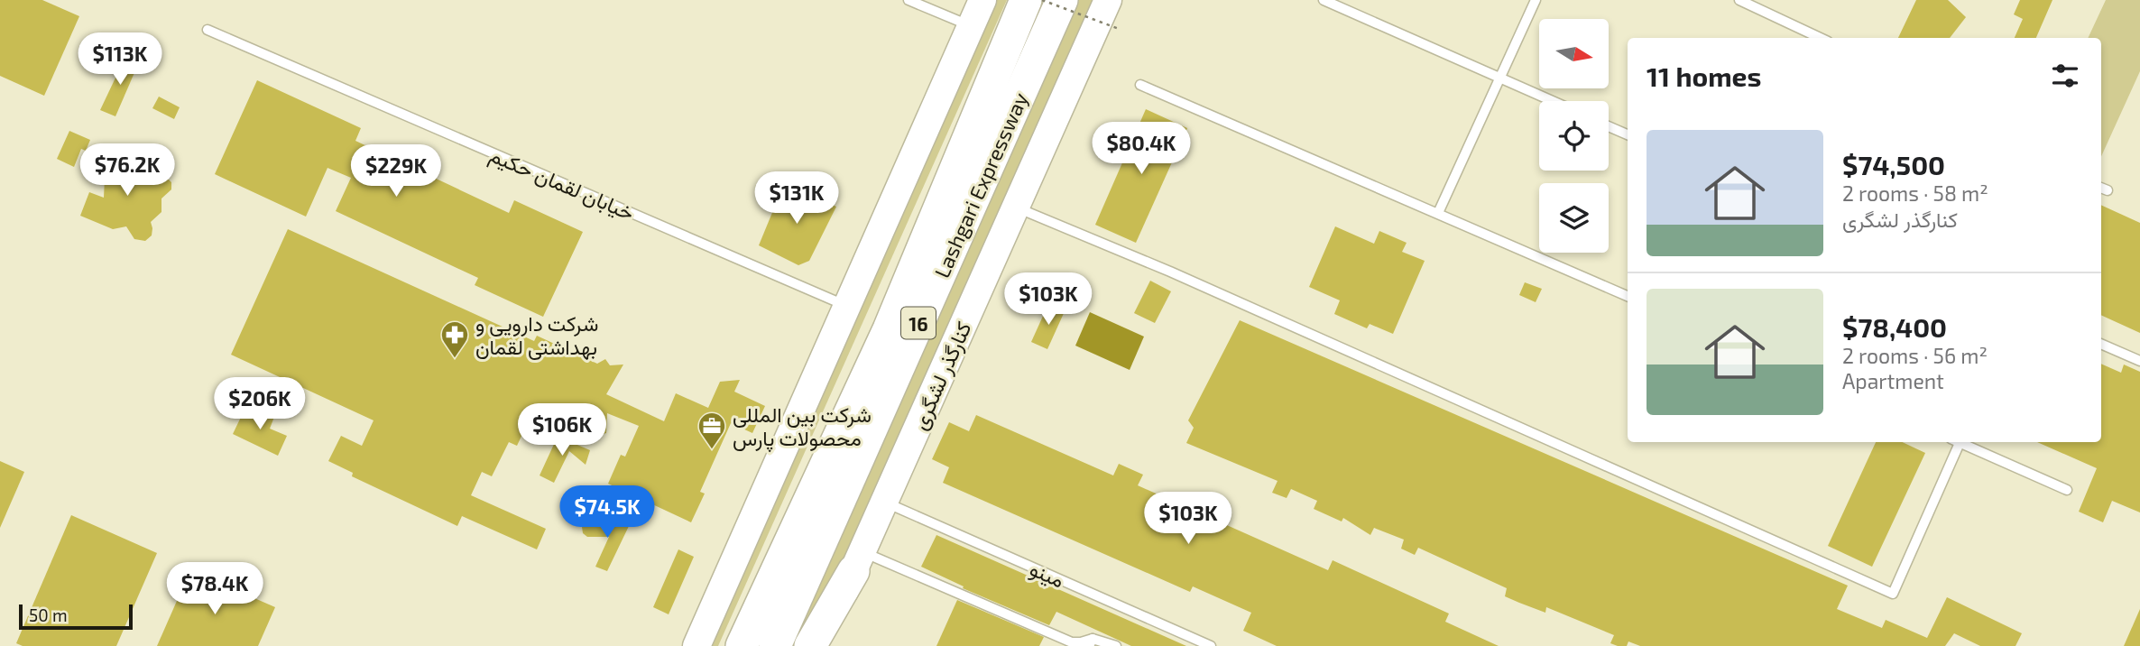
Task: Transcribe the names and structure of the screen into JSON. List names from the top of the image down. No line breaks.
{"streets":{"highway":["Lashgari Expressway","16"],"main road":["کنارگذر لشگری"],"lane":["خیابان لقمان حکیم","مینو"]},"crossings":[["کنارگذر لشگری","مینو"]],"places":{"pharmacy":["شرکت دارویی و بهداشتی لقمان"],"office":["شرکت بین المللی محصولات پارس"]},"scale_bar":"50 m","north":"right","page":{"price":["$113K","$80.4K","$76.2K","$229K","$131K","$103K","$206K","$106K","$74.5K","$103K","$78.4K"],"heading":"11 homes","list":[{"name":"$74,500","note":"2 rooms · 58 m² · کنارگذر لشگری"},{"name":"$78,400","note":"2 rooms · 56 m² · Apartment"}],"scale":"50 m"}}
